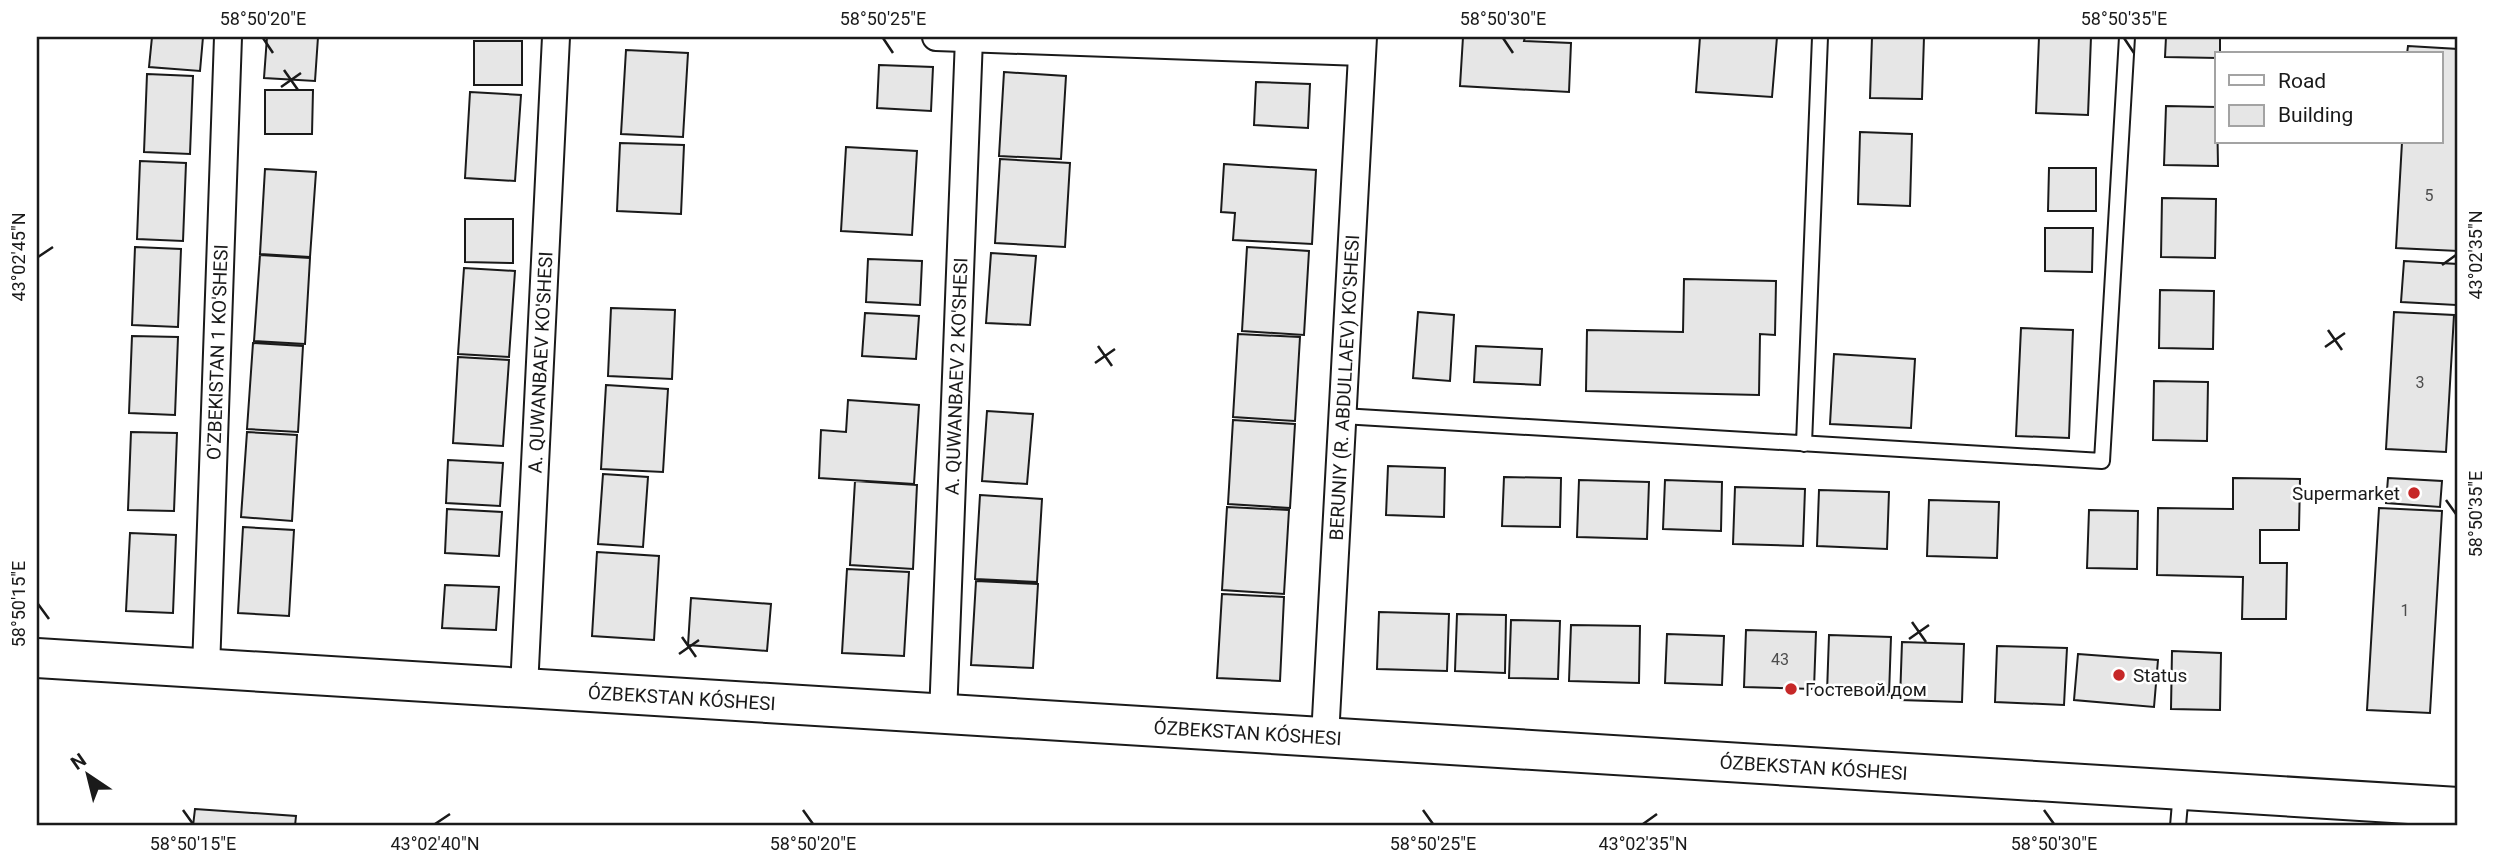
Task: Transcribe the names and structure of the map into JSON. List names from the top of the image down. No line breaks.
{"streets":{"street":["O'ZBEKISTAN 1 KO'SHESI","A. QUWANBAEV KO'SHESI","A. QUWANBAEV 2 KO'SHESI","BERUNIY (R. ABDULLAEV) KO'SHESI","ÓZBEKSTAN KÓSHESI"]},"crossings":[["O'ZBEKISTAN 1 KO'SHESI","ÓZBEKSTAN KÓSHESI"],["A. QUWANBAEV KO'SHESI","ÓZBEKSTAN KÓSHESI"],["A. QUWANBAEV 2 KO'SHESI","ÓZBEKSTAN KÓSHESI"],["BERUNIY (R. ABDULLAEV) KO'SHESI","ÓZBEKSTAN KÓSHESI"]],"places":["Supermarket","Status","Гостевой дом"],"house_numbers":["5","3","1","43"],"legend":["Road","Building"],"north":"top left","coordinates":["58°50'20\"E","58°50'25\"E","58°50'30\"E","58°50'35\"E","43°02'35\"N","43°02'45\"N","58°50'15\"E","43°02'40\"N"]}
